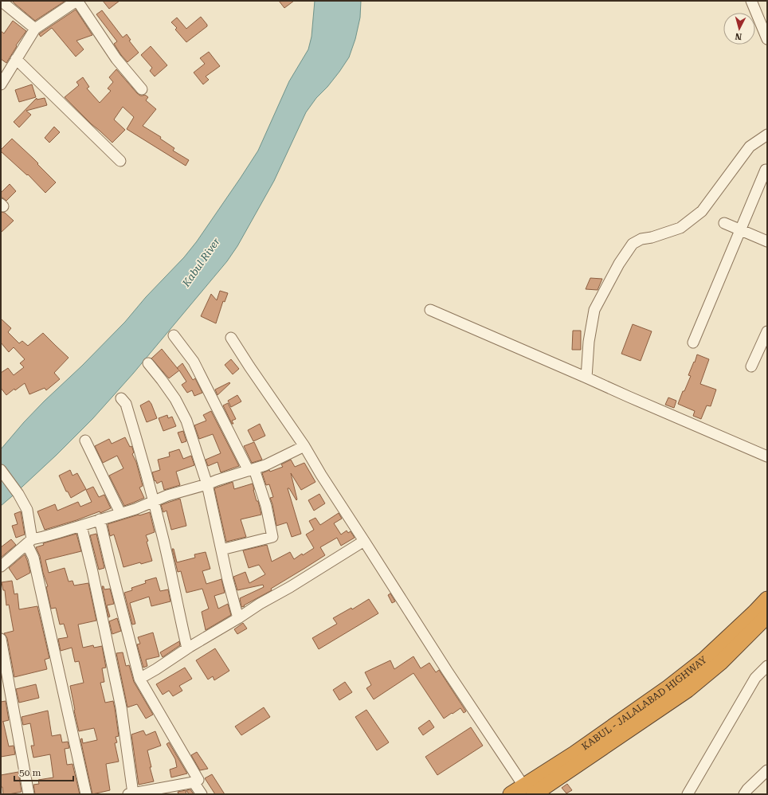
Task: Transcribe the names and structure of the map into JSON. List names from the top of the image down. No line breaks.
{"streets":{"highway":["KABUL - JALALABAD HIGHWAY"]},"water":["Kabul River"],"scale_bar":"50 m","north":"bottom"}
